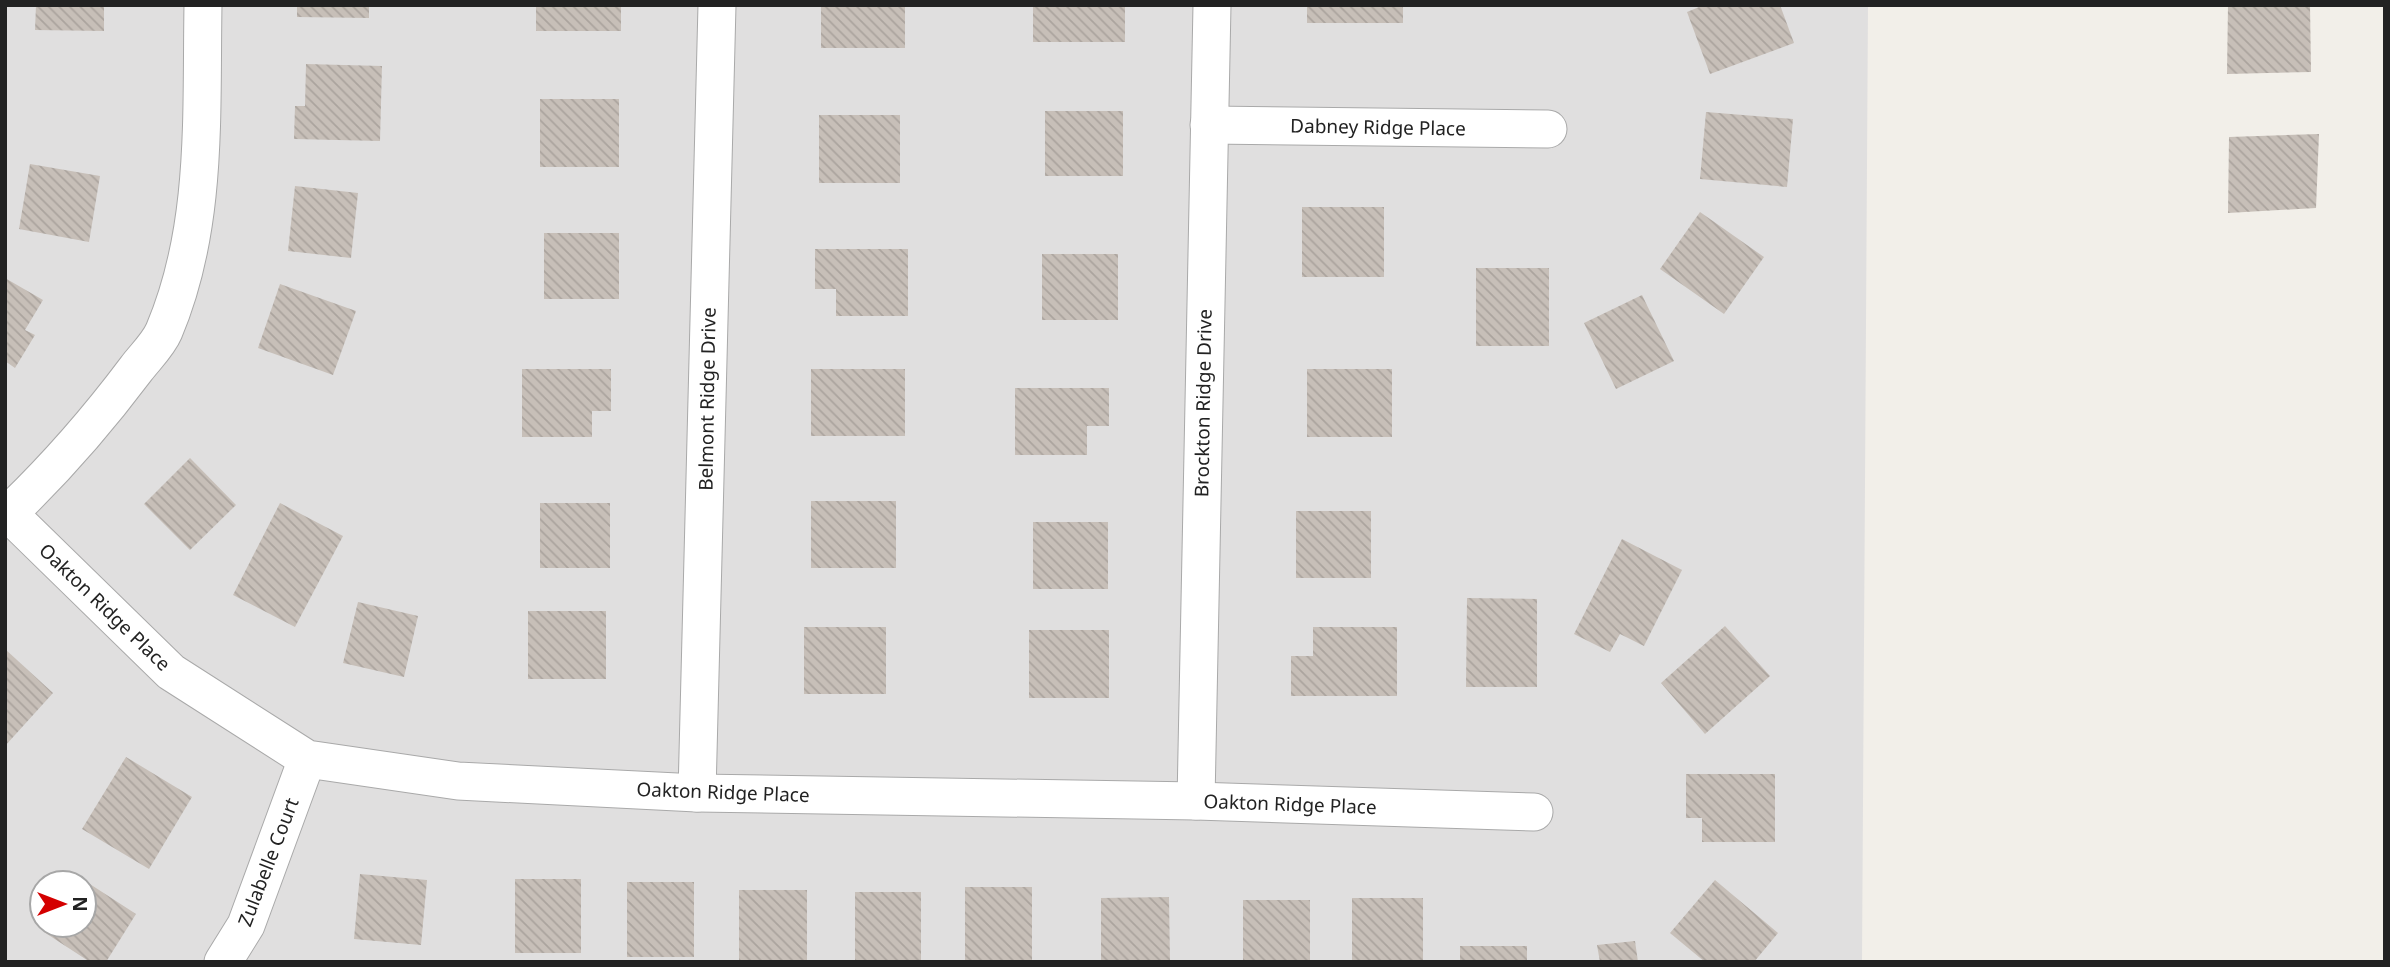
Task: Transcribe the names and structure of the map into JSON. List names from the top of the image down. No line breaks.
{"streets":{"street":["Dabney Ridge Place","Belmont Ridge Drive","Brockton Ridge Drive","Oakton Ridge Place","Zulabelle Court"]},"crossings":[["Dabney Ridge Place","Brockton Ridge Drive"],["Belmont Ridge Drive","Oakton Ridge Place"],["Brockton Ridge Drive","Oakton Ridge Place"],["Oakton Ridge Place","Zulabelle Court"]],"north":"right"}
